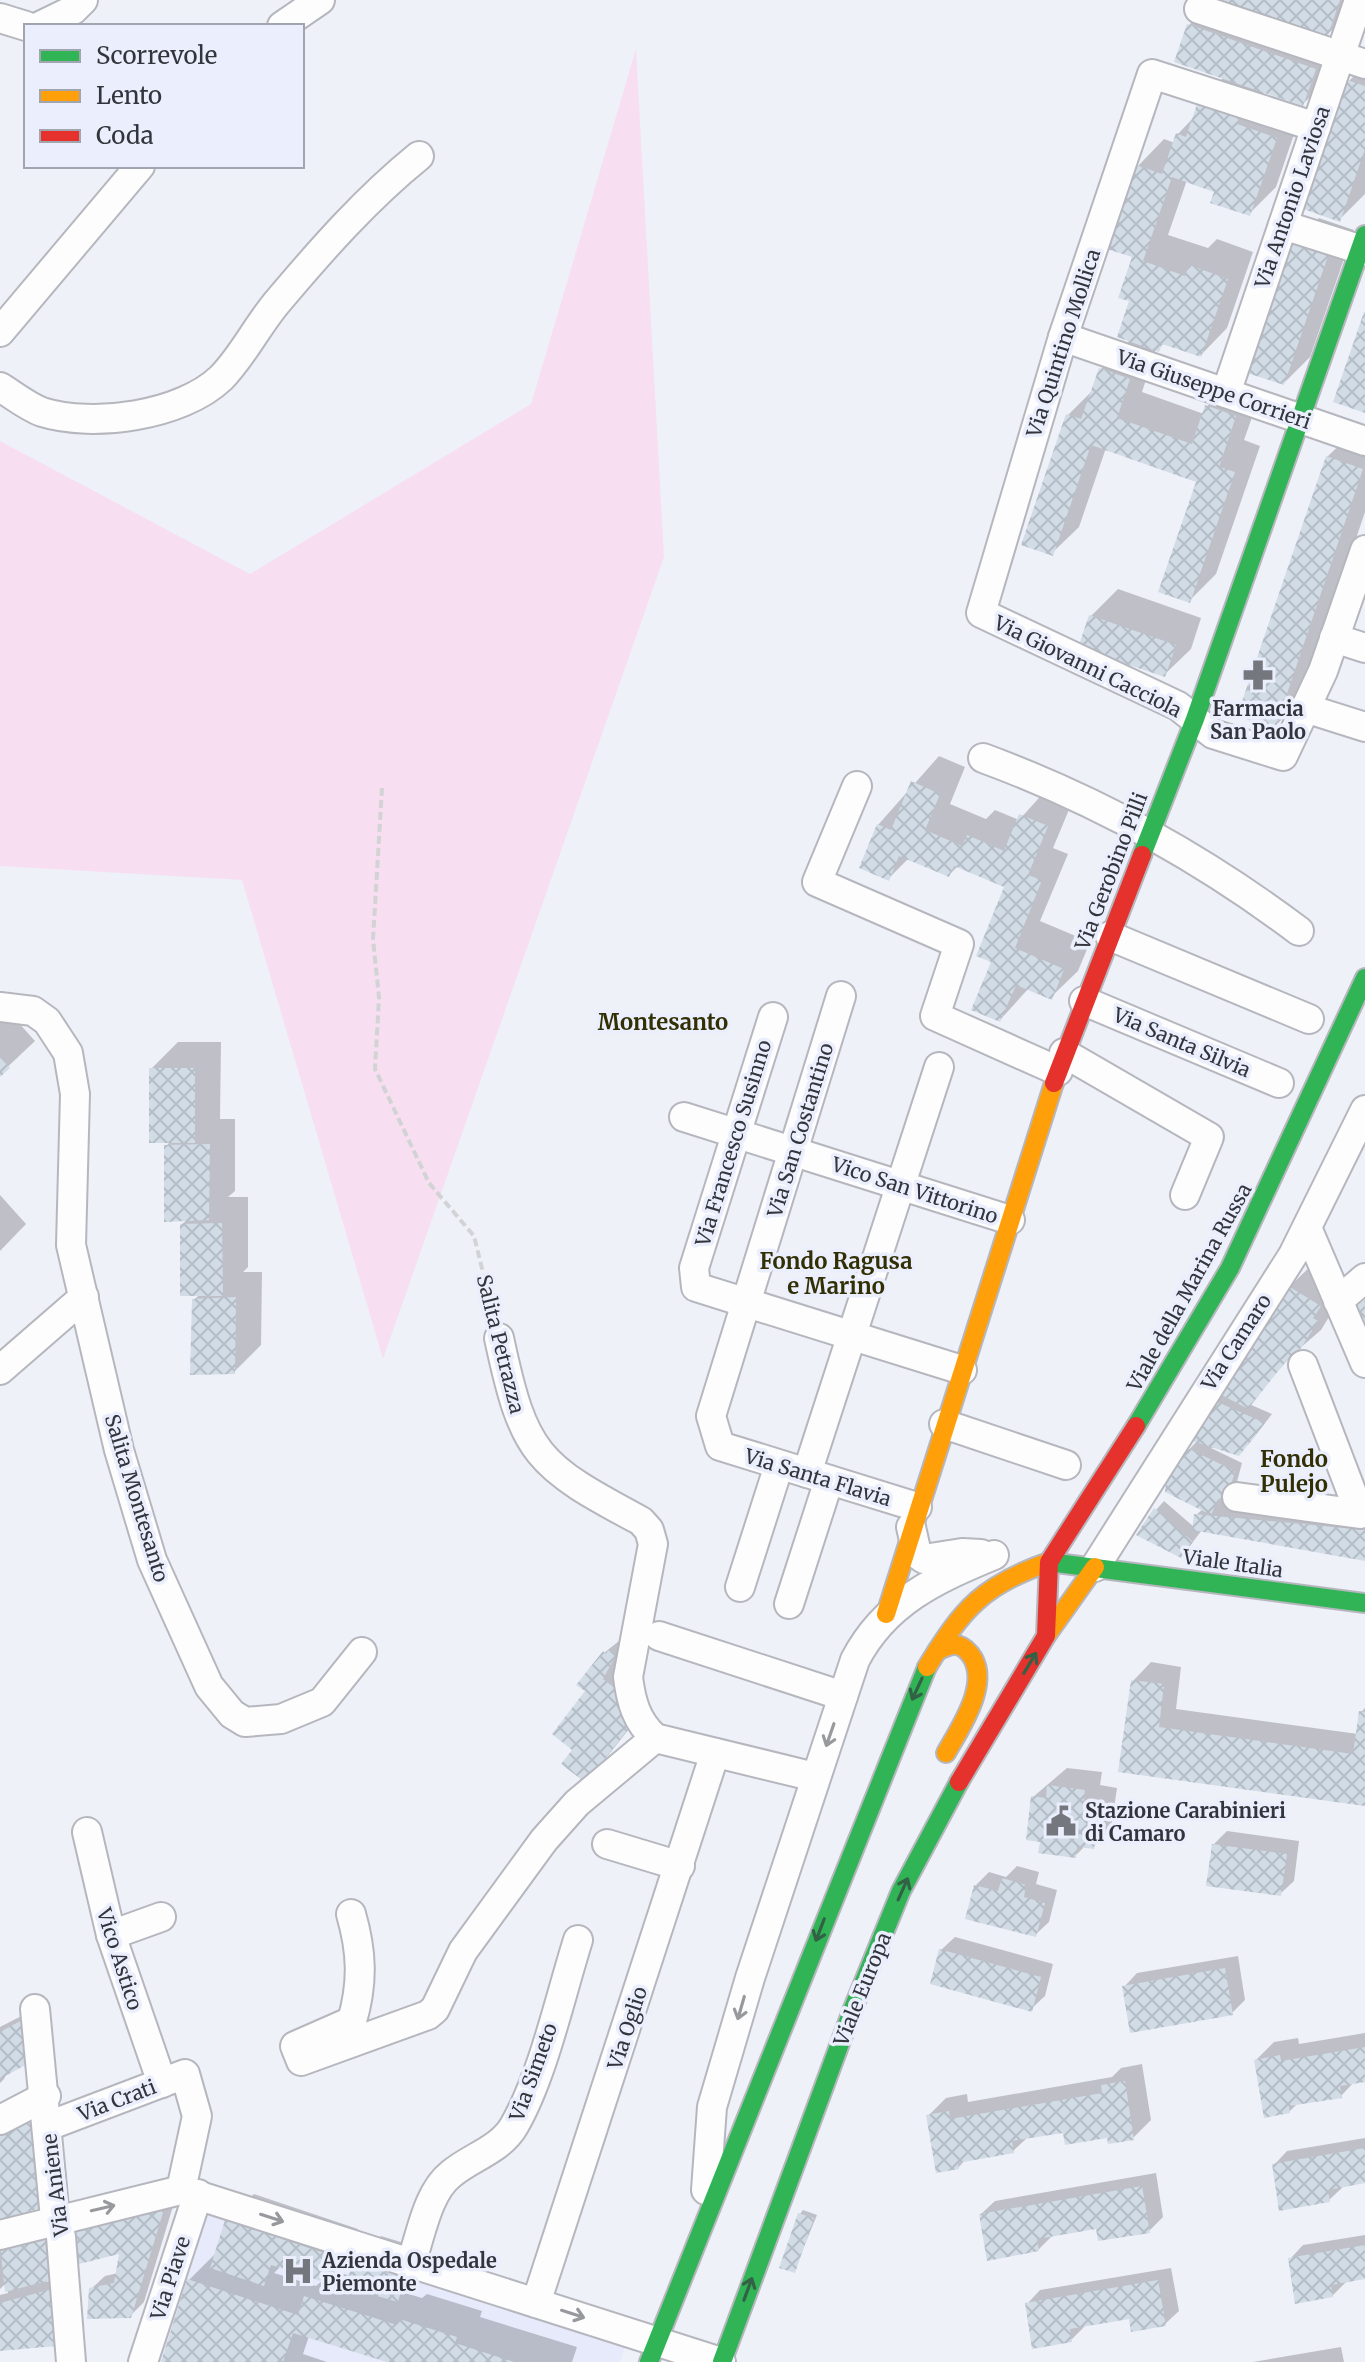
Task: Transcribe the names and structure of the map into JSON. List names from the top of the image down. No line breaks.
{"streets":{"main road":["Via Gerobino Pilli","Viale della Marina Russa","Viale Italia","Viale Europa"],"street":["Via Antonio Laviosa","Via Quintino Mollica","Via Giuseppe Corrieri","Via Giovanni Cacciola","Via Santa Silvia","Via San Costantino","Via Francesco Susinno","Vico San Vittorino","Via Camaro","Salita Petrazza","Via Santa Flavia","Salita Montesanto","Vico Astico","Via Oglio","Via Simeto","Via Crati","Via Aniene","Via Piave"]},"crossings":[["Via Antonio Laviosa","Via Quintino Mollica"],["Via Antonio Laviosa","Via Giuseppe Corrieri"],["Via Quintino Mollica","Via Giuseppe Corrieri"],["Via Quintino Mollica","Via Giovanni Cacciola"],["Via Giuseppe Corrieri","Via Gerobino Pilli"],["Via Giovanni Cacciola","Via Gerobino Pilli"],["Via Gerobino Pilli","Via Santa Silvia"],["Via Gerobino Pilli","Vico San Vittorino"],["Via Gerobino Pilli","Via Santa Flavia"],["Via San Costantino","Via Francesco Susinno"],["Via San Costantino","Vico San Vittorino"],["Via San Costantino","Via Santa Flavia"],["Via Francesco Susinno","Vico San Vittorino"],["Viale della Marina Russa","Viale Italia"],["Via Camaro","Viale Italia"],["Via Camaro","Viale Europa"],["Viale Italia","Viale Europa"],["Vico Astico","Via Crati"],["Vico Astico","Via Piave"],["Via Crati","Via Aniene"]],"districts":["Montesanto","Fondo Ragusa e Marino","Fondo Pulejo"],"places":{"pharmacy":["Farmacia San Paolo"],"public building":["Stazione Carabinieri di Camaro"],"hospital":["Azienda Ospedale Piemonte"]},"legend":["Scorrevole","Lento","Coda"]}
